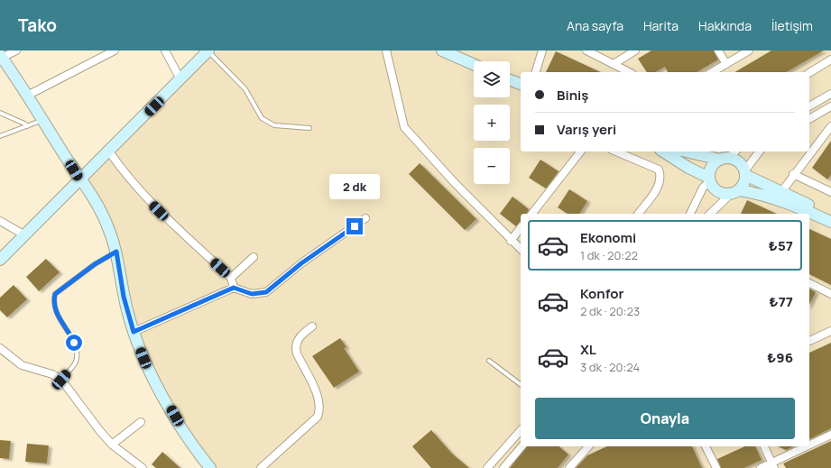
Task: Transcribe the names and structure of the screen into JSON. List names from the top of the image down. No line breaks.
{"page":{"header":"Tako","nav":["Ana sayfa","Harita","Hakkında","İletişim"],"map_buttons":["+","−"],"banner":["Biniş","Varış yeri"],"bubble":"2 dk","list":[{"name":"Ekonomi","note":"1 dk · 20:22","value":"₺57"},{"name":"Konfor","note":"2 dk · 20:23","value":"₺77"},{"name":"XL","note":"3 dk · 20:24","value":"₺96"}],"buttons":"Onayla"}}
